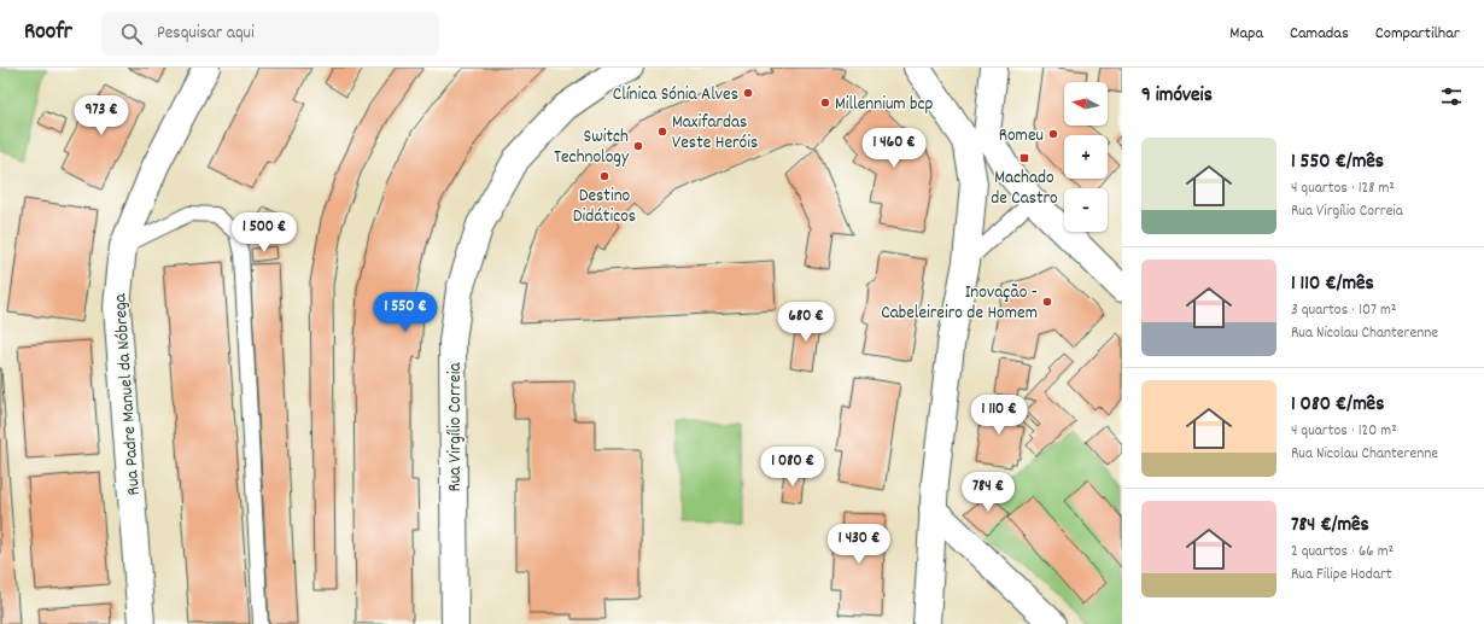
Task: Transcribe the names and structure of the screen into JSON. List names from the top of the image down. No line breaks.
{"streets":{"street":["Rua Padre Manuel da Nóbrega","Rua Virgílio Correia"]},"places":{"other":["Clínica Sónia Alves","Millennium bcp","Maxifardas Veste Heróis","Romeu","Switch Technology","Destino Didáticos","Inovação - Cabeleireiro de Homem"],"transit":["Machado de Castro"]},"north":"left","page":{"header":"Roofr","search":"Pesquisar aqui","nav":["Mapa","Camadas","Compartilhar"],"heading":"9 imóveis","map_buttons":["+","−"],"price":["973 €","1 460 €","1 500 €","1 550 €","680 €","1 110 €","1 080 €","784 €","1 430 €"],"list":[{"name":"1 550 €/mês","note":"4 quartos · 128 m² · Rua Virgílio Correia"},{"name":"1 110 €/mês","note":"3 quartos · 107 m² · Rua Nicolau Chanterenne"},{"name":"1 080 €/mês","note":"4 quartos · 120 m² · Rua Nicolau Chanterenne"},{"name":"784 €/mês","note":"2 quartos · 66 m² · Rua Filipe Hodart"}]}}
